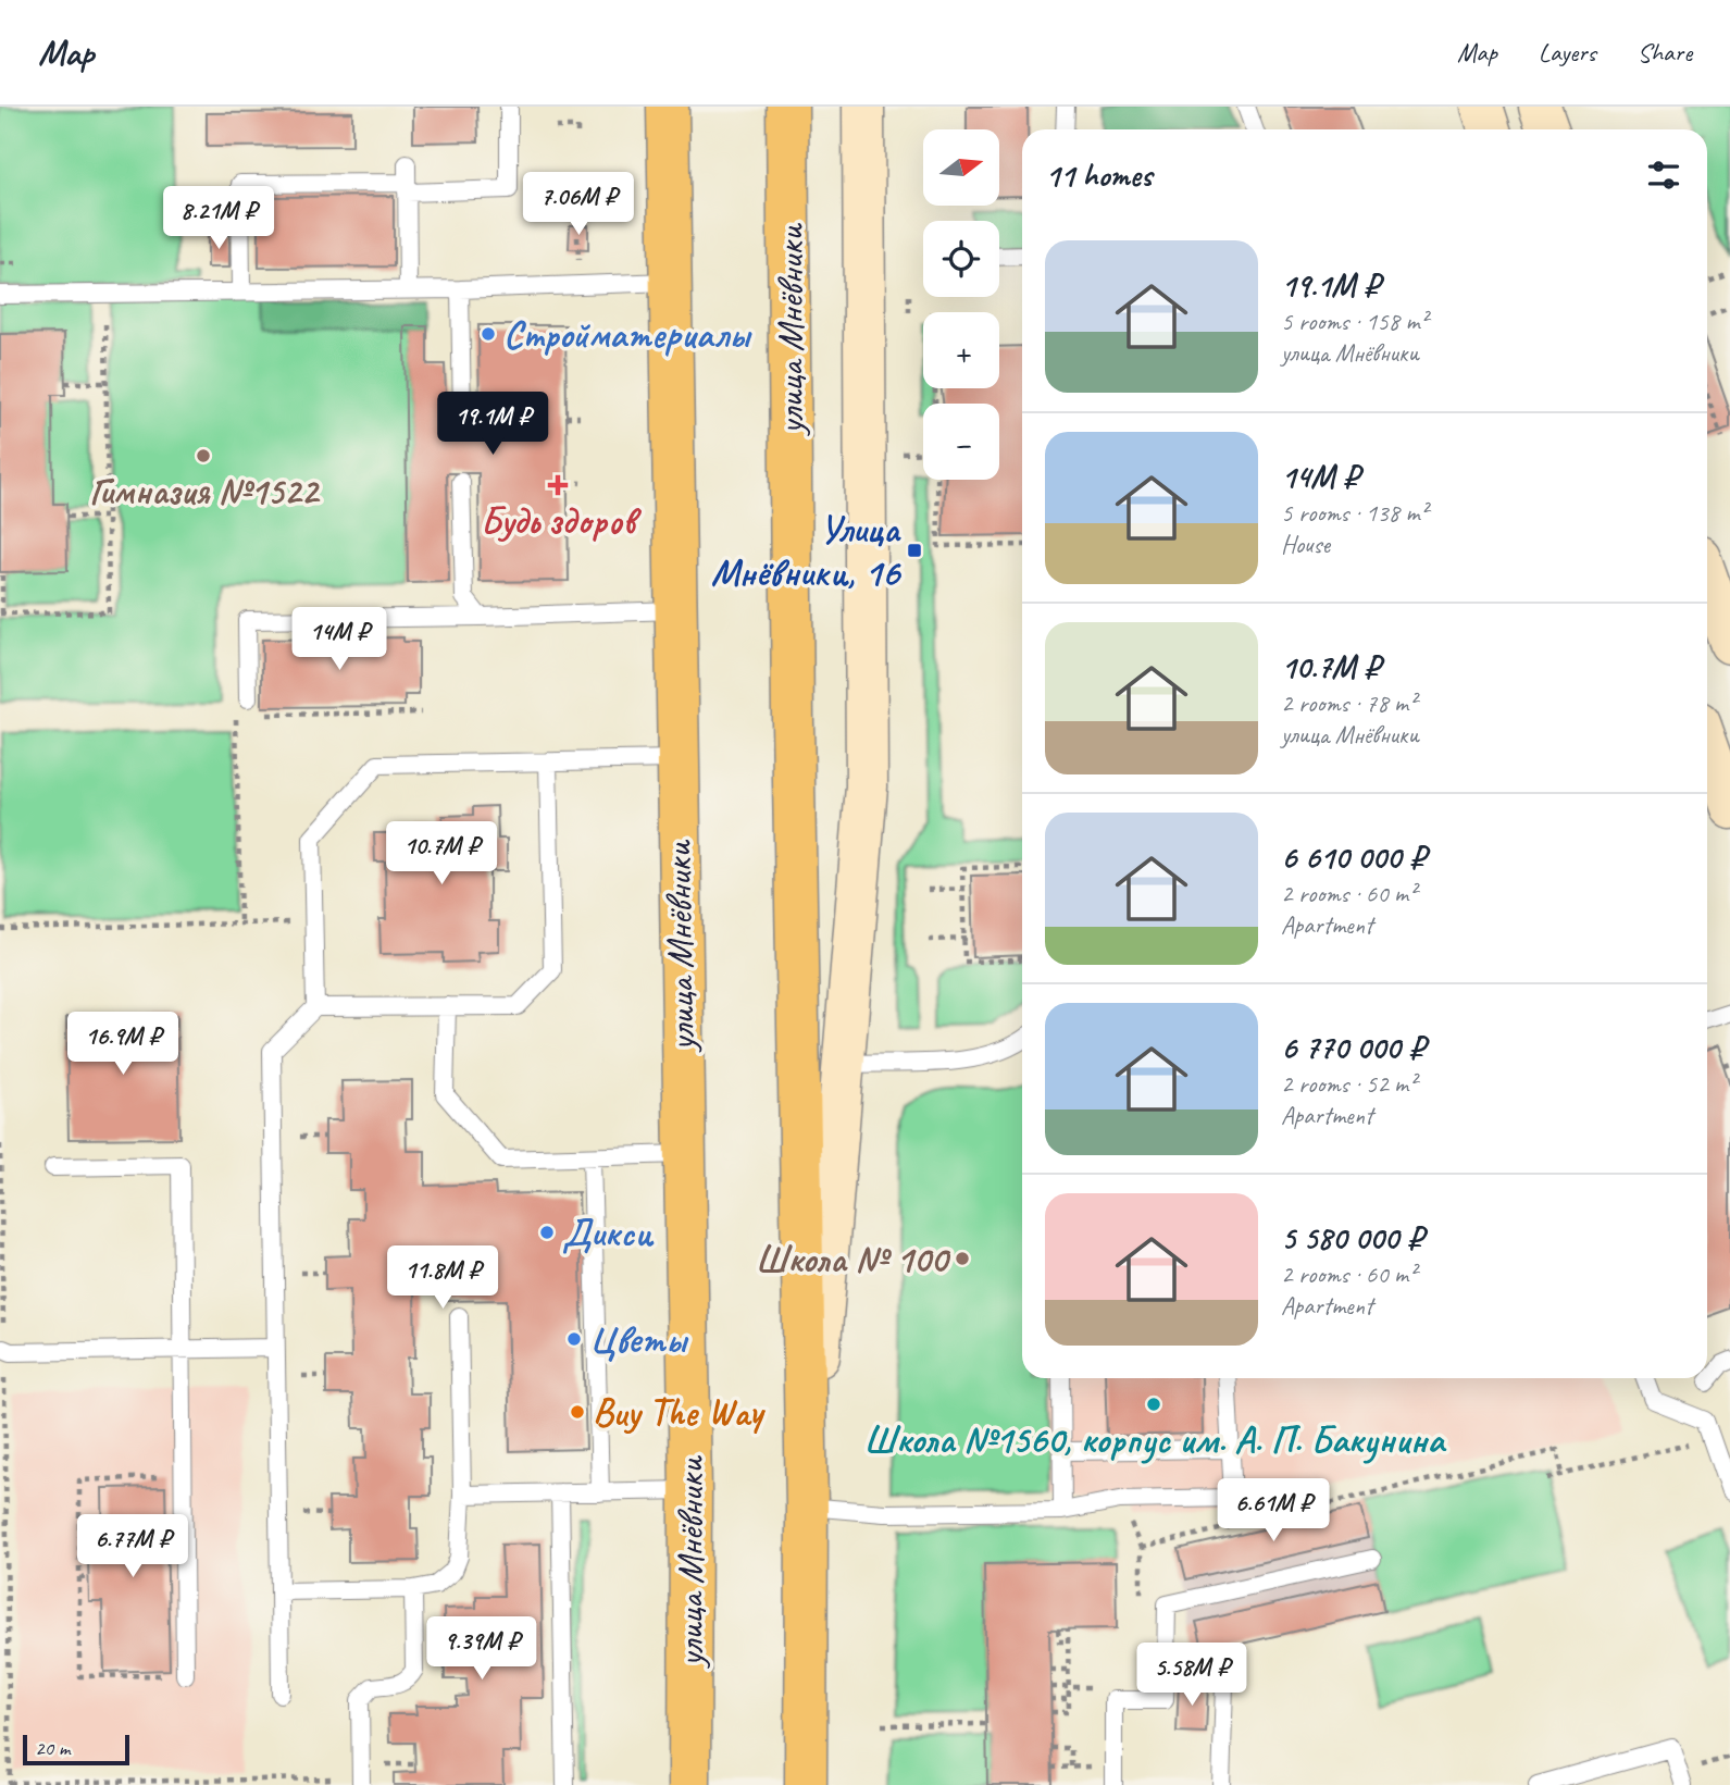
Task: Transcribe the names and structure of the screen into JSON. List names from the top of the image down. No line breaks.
{"streets":{"main road":["улица Мнёвники"]},"places":{"other":["Стройматериалы","Гимназия №1522","Дикси","Школа № 100","Цветы","Школа №1560, корпус им. А. П. Бакунина","Buy The Way"],"health":["Будь здоров"],"transit":["Улица Мнёвники, 16"]},"scale_bar":"20 m","north":"right","page":{"header":"Map","nav":["Map","Layers","Share"],"map_buttons":["+","−"],"heading":"11 homes","price":["7.06M ₽","8.21M ₽","19.1M ₽","14M ₽","10.7M ₽","16.9M ₽","11.8M ₽","6.61M ₽","6.77M ₽","9.39M ₽","5.58M ₽"],"list":[{"name":"19.1M ₽","note":"5 rooms · 158 m² · улица Мнёвники"},{"name":"14M ₽","note":"5 rooms · 138 m² · House"},{"name":"10.7M ₽","note":"2 rooms · 78 m² · улица Мнёвники"},{"name":"6 610 000 ₽","note":"2 rooms · 60 m² · Apartment"},{"name":"6 770 000 ₽","note":"2 rooms · 52 m² · Apartment"},{"name":"5 580 000 ₽","note":"2 rooms · 60 m² · Apartment"}],"scale":"20 m"}}
